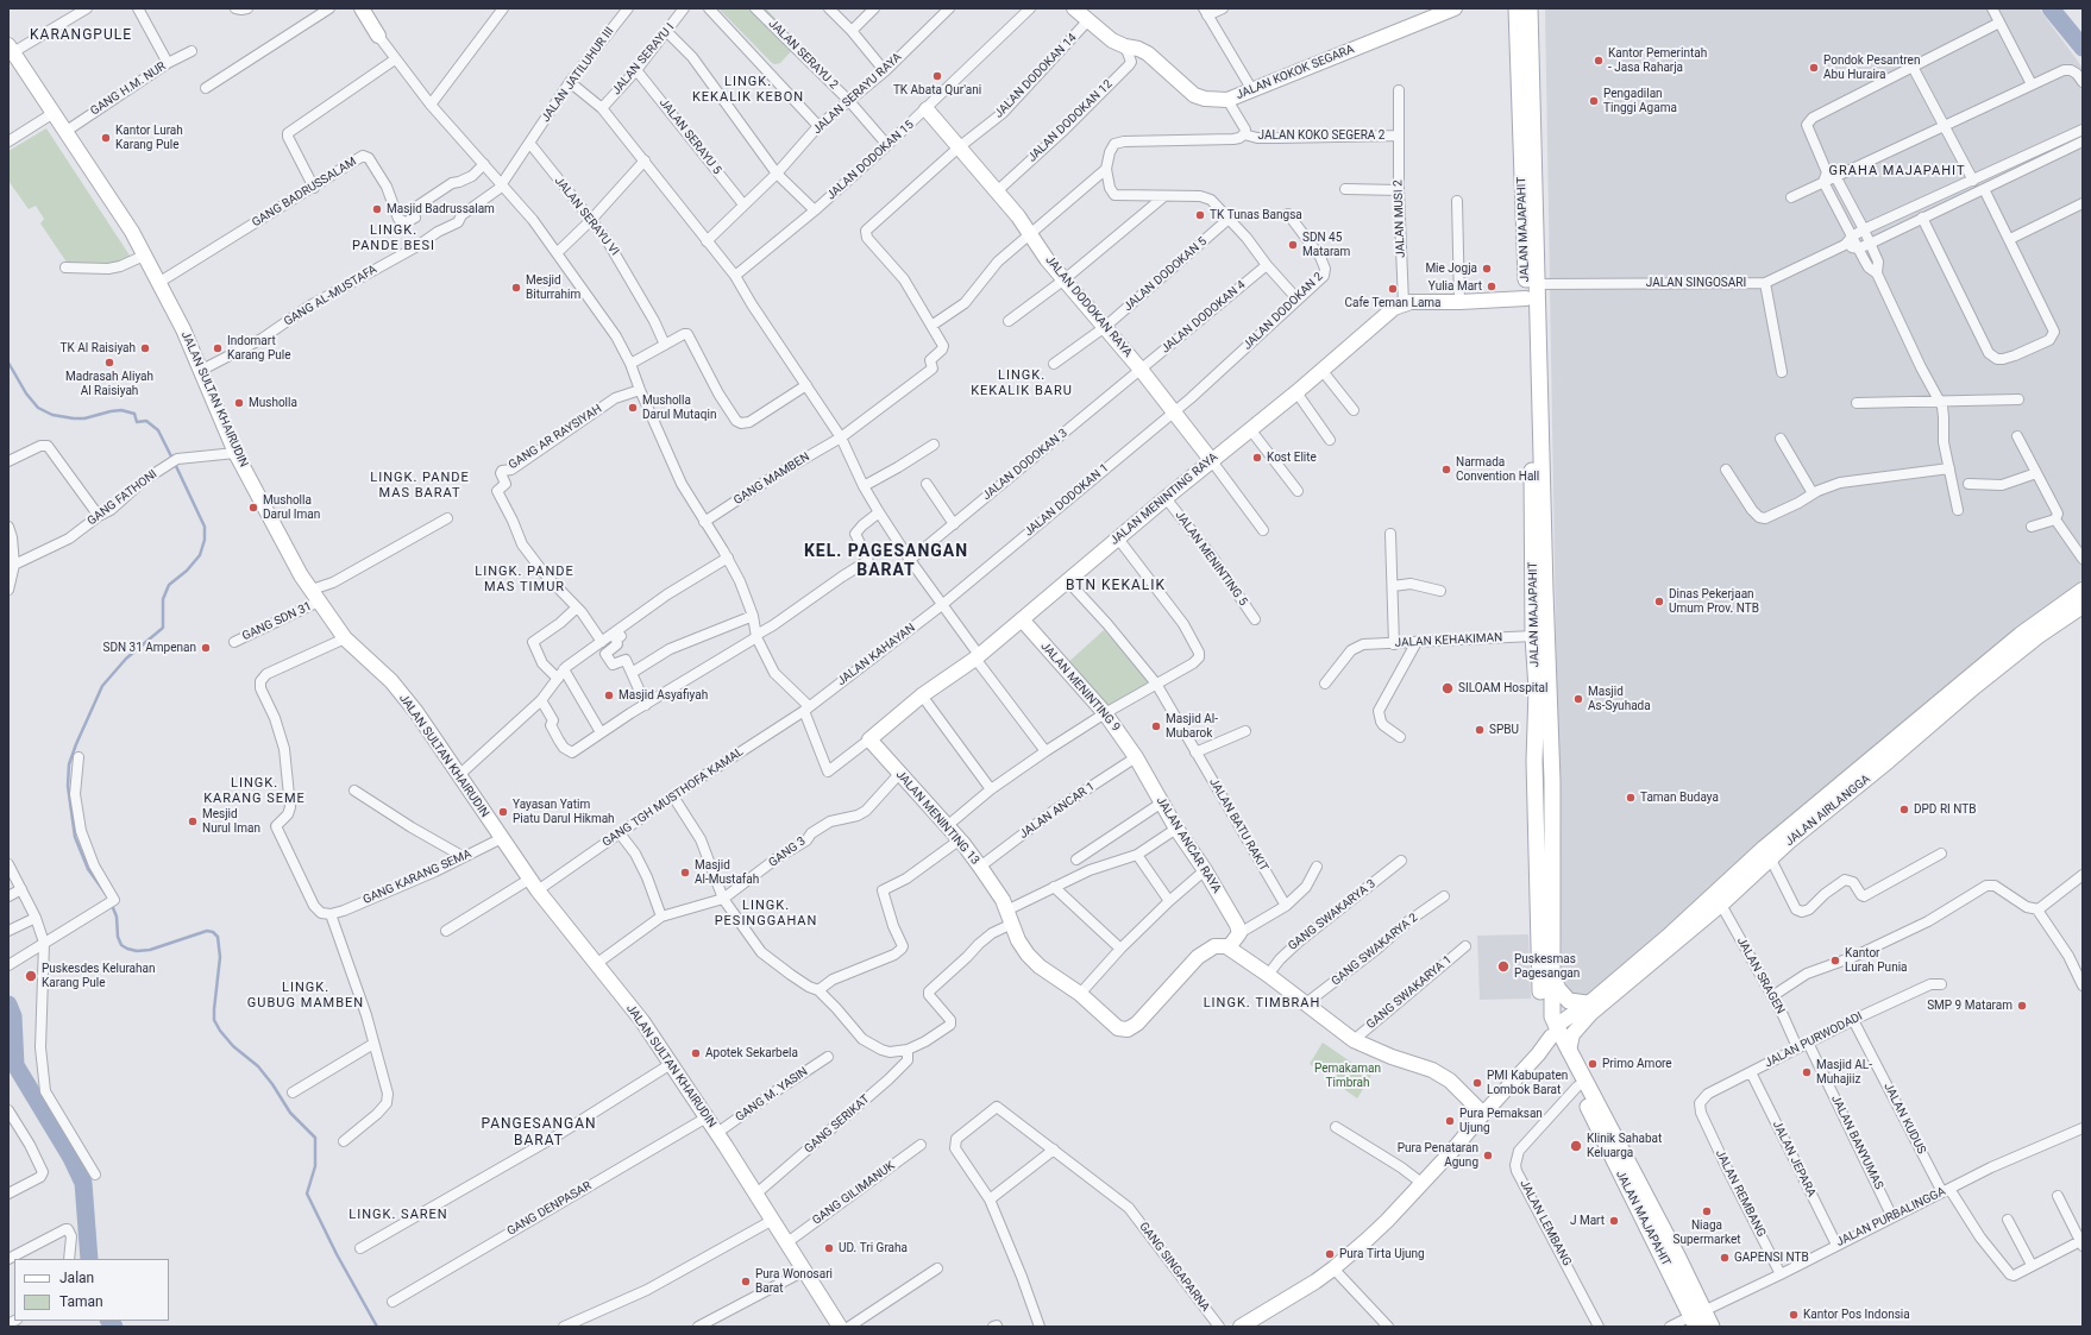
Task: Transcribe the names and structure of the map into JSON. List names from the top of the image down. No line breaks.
{"streets":{"main road":["JALAN KOKOK SEGARA","JALAN MAJAPAHIT","JALAN DODOKAN RAYA","JALAN SULTAN KHAIRUDIN","JALAN MENINTING RAYA","JALAN MENINTING 9","JALAN AIRLANGGA","JALAN MENINTING 13","JALAN ANCAR RAYA"],"street":["JALAN SERAYU 2","JALAN SERAYU I","JALAN JATILUHUR III","JALAN DODOKAN 14","GANG H.M. NUR","JALAN SERAYU RAYA","JALAN DODOKAN 12","JALAN KOKO SEGERA 2","JALAN SERAYU 5","JALAN DODOKAN 15","GANG BADRUSSALAM","JALAN SERAYU VI","JALAN MUSI 2","JALAN DODOKAN 5","JALAN SINGOSARI","GANG AL-MUSTAFA","JALAN DODOKAN 2","JALAN DODOKAN 4","GANG AR RAYSIYAH","JALAN DODOKAN 3","GANG MAMBEN","GANG FATHONI","JALAN DODOKAN 1","JALAN MENINTING 5","GANG SDN 31","JALAN KEHAKIMAN","JALAN KAHAYAN","GANG TGH MUSTHOFA KAMAL","JALAN ANCAR 1","JALAN BATU RAKIT","GANG 3","GANG KARANG SEMA","GANG SWAKARYA 3","GANG SWAKARYA 2","JALAN SRAGEN","GANG SWAKARYA 1","JALAN PURWODADI","GANG M. YASIN","JALAN KUDUS","GANG SERIKAT","JALAN BANYUMAS","JALAN JEPARA","GANG GILIMANUK","JALAN REMBANG","GANG DENPASAR","JALAN PURBALINGGA","JALAN LEMBANG","GANG SINGAPARNA"]},"crossings":[["JALAN SERAYU 2","JALAN SERAYU RAYA"],["JALAN SERAYU 2","JALAN DODOKAN 15"],["JALAN SERAYU I","JALAN SERAYU 5"],["JALAN KOKOK SEGARA","JALAN DODOKAN 14"],["JALAN KOKOK SEGARA","JALAN DODOKAN 12"],["JALAN JATILUHUR III","JALAN SERAYU VI"],["JALAN JATILUHUR III","GANG AL-MUSTAFA"],["JALAN DODOKAN 14","JALAN DODOKAN RAYA"],["JALAN DODOKAN 14","GANG MAMBEN"],["GANG H.M. NUR","JALAN SULTAN KHAIRUDIN"],["JALAN SERAYU RAYA","JALAN SERAYU 5"],["JALAN DODOKAN 12","JALAN DODOKAN RAYA"],["JALAN KOKO SEGERA 2","JALAN MUSI 2"],["JALAN DODOKAN 15","JALAN DODOKAN RAYA"],["GANG BADRUSSALAM","JALAN SULTAN KHAIRUDIN"],["JALAN MUSI 2","JALAN MENINTING RAYA"],["JALAN MAJAPAHIT","JALAN SINGOSARI"],["JALAN MAJAPAHIT","JALAN MENINTING RAYA"],["JALAN MAJAPAHIT","JALAN KEHAKIMAN"],["JALAN MAJAPAHIT","JALAN LEMBANG"],["JALAN DODOKAN 5","JALAN DODOKAN RAYA"],["GANG AL-MUSTAFA","JALAN SULTAN KHAIRUDIN"],["JALAN DODOKAN RAYA","JALAN DODOKAN 4"],["JALAN DODOKAN RAYA","JALAN DODOKAN 3"],["JALAN DODOKAN RAYA","JALAN MENINTING RAYA"],["JALAN DODOKAN RAYA","JALAN DODOKAN 1"],["JALAN DODOKAN 2","JALAN DODOKAN 1"],["JALAN DODOKAN 4","JALAN DODOKAN 3"],["JALAN SULTAN KHAIRUDIN","GANG FATHONI"],["JALAN SULTAN KHAIRUDIN","GANG SDN 31"],["JALAN SULTAN KHAIRUDIN","GANG TGH MUSTHOFA KAMAL"],["JALAN SULTAN KHAIRUDIN","GANG 3"],["JALAN SULTAN KHAIRUDIN","GANG KARANG SEMA"],["JALAN SULTAN KHAIRUDIN","GANG M. YASIN"],["JALAN SULTAN KHAIRUDIN","GANG SERIKAT"],["JALAN SULTAN KHAIRUDIN","GANG GILIMANUK"],["JALAN SULTAN KHAIRUDIN","GANG DENPASAR"],["JALAN MENINTING RAYA","JALAN MENINTING 5"],["JALAN MENINTING RAYA","JALAN KAHAYAN"],["JALAN MENINTING RAYA","JALAN MENINTING 9"],["JALAN MENINTING RAYA","GANG TGH MUSTHOFA KAMAL"],["JALAN MENINTING RAYA","JALAN MENINTING 13"],["JALAN MENINTING RAYA","JALAN BATU RAKIT"],["JALAN DODOKAN 1","JALAN KAHAYAN"],["JALAN KAHAYAN","GANG TGH MUSTHOFA KAMAL"],["JALAN MENINTING 9","JALAN ANCAR 1"],["JALAN MENINTING 9","JALAN ANCAR RAYA"],["JALAN ANCAR 1","JALAN MENINTING 13"],["JALAN ANCAR 1","JALAN ANCAR RAYA"],["JALAN AIRLANGGA","JALAN SRAGEN"],["JALAN MENINTING 13","GANG 3"],["JALAN SRAGEN","JALAN PURWODADI"],["JALAN PURWODADI","JALAN KUDUS"],["JALAN PURWODADI","JALAN BANYUMAS"],["JALAN PURWODADI","JALAN JEPARA"],["JALAN PURWODADI","JALAN REMBANG"],["JALAN KUDUS","JALAN PURBALINGGA"],["JALAN BANYUMAS","JALAN PURBALINGGA"],["JALAN JEPARA","JALAN PURBALINGGA"],["JALAN REMBANG","JALAN PURBALINGGA"]],"districts":["KARANGPULE","LINGK. KEKALIK KEBON","GRAHA MAJAPAHIT","LINGK. PANDE BESI","LINGK. KEKALIK BARU","LINGK. PANDE MAS BARAT","KEL. PAGESANGAN BARAT","LINGK. PANDE MAS TIMUR","BTN KEKALIK","LINGK. KARANG SEME","LINGK. PESINGGAHAN","LINGK. GUBUG MAMBEN","LINGK. TIMBRAH","PANGESANGAN BARAT","LINGK. SAREN"],"parks":["Pemakaman Timbrah"],"places":["Kantor Pemerintah - Jasa Raharja","Pondok Pesantren Abu Huraira","TK Abata Qur'ani","Pengadilan Tinggi Agama","Kantor Lurah Karang Pule","Masjid Badrussalam","TK Tunas Bangsa","SDN 45 Mataram","Mie Jogja","Yulia Mart","Mesjid Biturrahim","Cafe Teman Lama","TK Al Raisiyah","Indomart Karang Pule","Madrasah Aliyah Al Raisiyah","Musholla","Musholla Darul Mutaqin","Kost Elite","Narmada Convention Hall","Musholla Darul Iman","Dinas Pekerjaan Umum Prov. NTB","SDN 31 Ampenan","SILOAM Hospital","Masjid Asyafiyah","Masjid As-Syuhada","Masjid Al- Mubarok","SPBU","Taman Budaya","DPD RI NTB","Yayasan Yatim Piatu Darul Hikmah","Mesjid Nurul Iman","Masjid Al-Mustafah","Kantor Lurah Punia","Puskesmas Pagesangan","Puskesdes Kelurahan Karang Pule","SMP 9 Mataram","Apotek Sekarbela","Primo Amore","Masjid AL- Muhajiiz","PMI Kabupaten Lombok Barat","Pura Pemaksan Ujung","Klinik Sahabat Keluarga","Pura Penataran Agung","Niaga Supermarket","J Mart","UD. Tri Graha","Pura Tirta Ujung","GAPENSI NTB","Pura Wonosari Barat","Kantor Pos Indonsia"],"legend":["Jalan","Taman"]}
